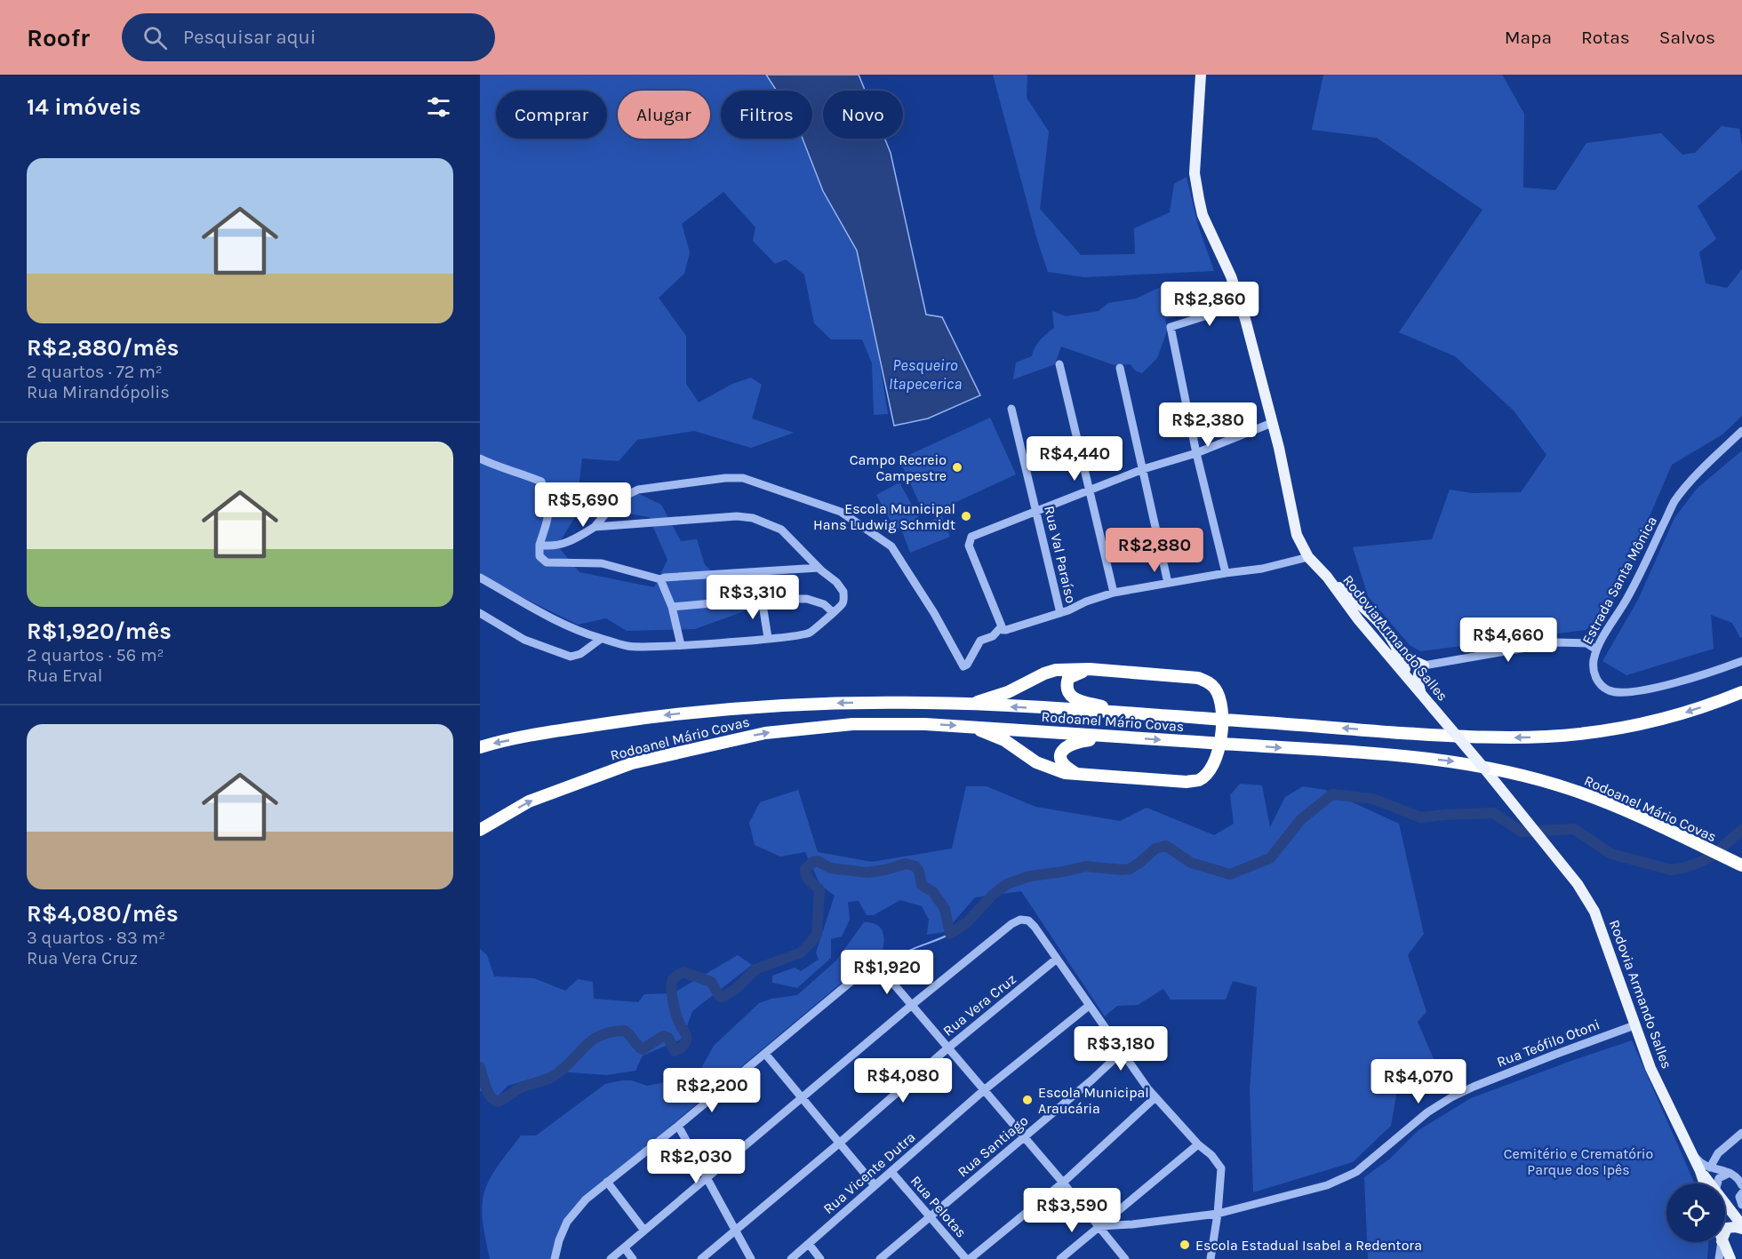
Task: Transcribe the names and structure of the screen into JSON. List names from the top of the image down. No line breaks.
{"streets":{"highway":["Rodoanel Mário Covas"],"main road":["Rodovia Armando Salles"],"street":["Rua Val Paraíso","Estrada Santa Mônica","Rua Vera Cruz","Rua Teófilo Otoni","Rua Santiago","Rua Vicente Dutra","Rua Pelotas"]},"crossings":[["Rodovia Armando Salles","Rua Teófilo Otoni"],["Rua Santiago","Rua Pelotas"],["Rua Vicente Dutra","Rua Pelotas"]],"water":["Pesqueiro Itapecerica"],"parks":["Cemitério e Crematório Parque dos Ipês"],"places":["Campo Recreio Campestre","Escola Municipal Hans Ludwig Schmidt","Escola Municipal Araucária","Escola Estadual Isabel a Redentora"],"page":{"header":"Roofr","search":"Pesquisar aqui","nav":["Mapa","Rotas","Salvos"],"heading":"14 imóveis","chip":["Comprar","Alugar","Filtros","Novo"],"list":[{"name":"R$2,880/mês","note":"2 quartos · 72 m² · Rua Mirandópolis"},{"name":"R$1,920/mês","note":"2 quartos · 56 m² · Rua Erval"},{"name":"R$4,080/mês","note":"3 quartos · 83 m² · Rua Vera Cruz"}],"price":["R$2,860","R$2,380","R$4,440","R$5,690","R$2,880","R$3,310","R$4,660","R$1,920","R$3,180","R$4,080","R$4,070","R$2,200","R$2,030","R$3,590"]}}
